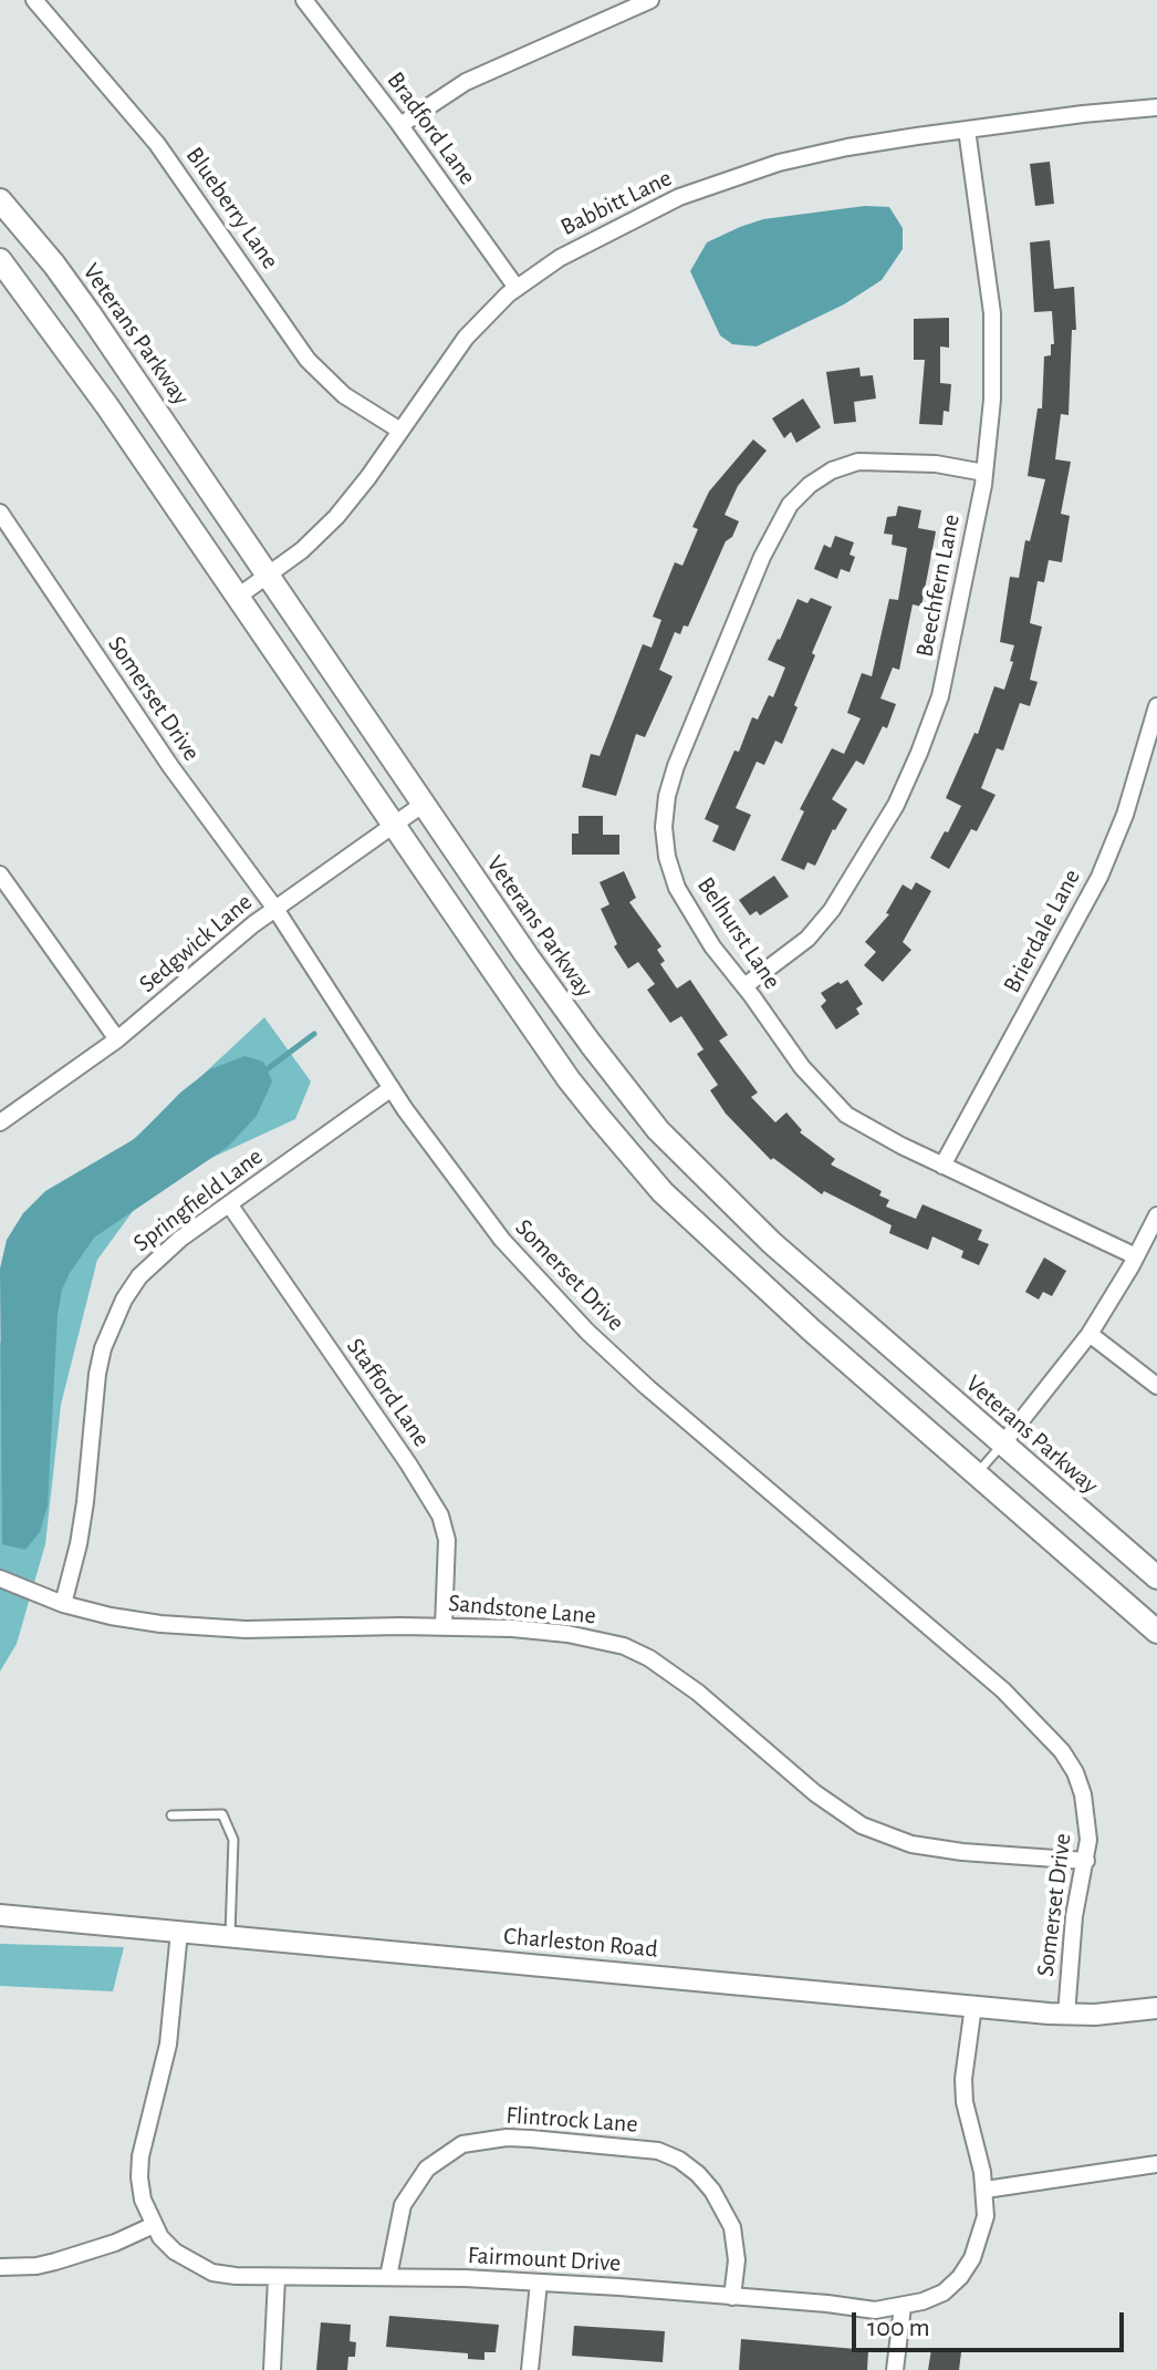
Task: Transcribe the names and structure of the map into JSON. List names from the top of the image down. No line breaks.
{"streets":{"main road":["Veterans Parkway"],"street":["Bradford Lane","Babbitt Lane","Blueberry Lane","Beechfern Lane","Somerset Drive","Brierdale Lane","Belhurst Lane","Sedgwick Lane","Springfield Lane","Stafford Lane","Sandstone Lane","Charleston Road","Flintrock Lane","Fairmount Drive"]},"crossings":[["Bradford Lane","Babbitt Lane"],["Babbitt Lane","Blueberry Lane"],["Babbitt Lane","Veterans Parkway"],["Babbitt Lane","Beechfern Lane"],["Veterans Parkway","Sedgwick Lane"],["Beechfern Lane","Belhurst Lane"],["Somerset Drive","Sedgwick Lane"],["Somerset Drive","Springfield Lane"],["Somerset Drive","Sandstone Lane"],["Somerset Drive","Charleston Road"],["Brierdale Lane","Belhurst Lane"],["Springfield Lane","Stafford Lane"],["Springfield Lane","Sandstone Lane"],["Stafford Lane","Sandstone Lane"],["Charleston Road","Fairmount Drive"],["Flintrock Lane","Fairmount Drive"]],"scale_bar":"100 m"}
